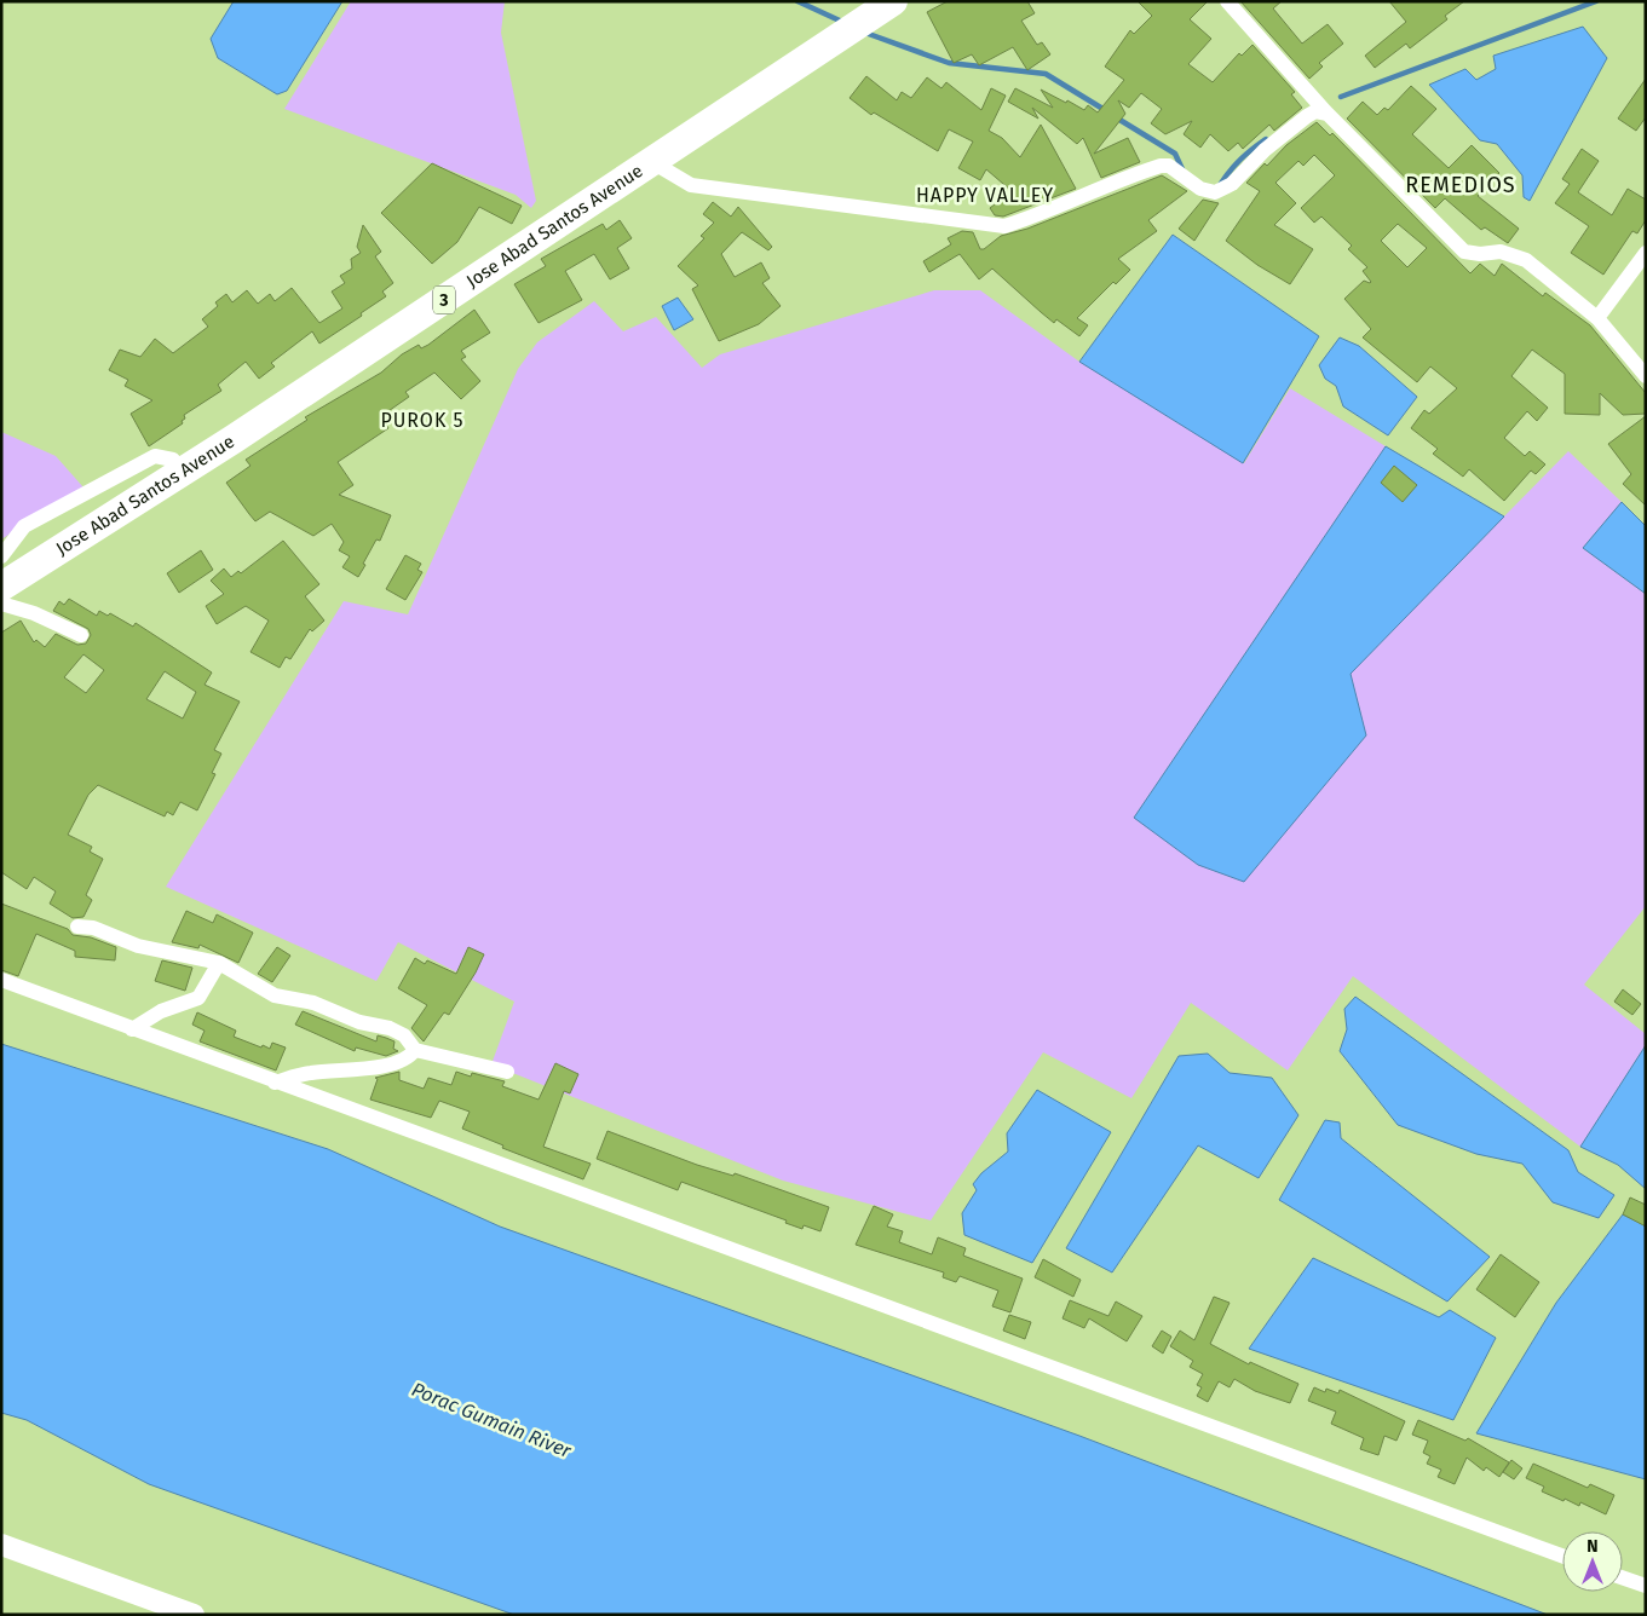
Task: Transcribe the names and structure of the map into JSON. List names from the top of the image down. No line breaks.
{"streets":{"highway":["Jose Abad Santos Avenue","3"]},"districts":["REMEDIOS","HAPPY VALLEY","PUROK 5"],"water":["Porac Gumain River"],"north":"top"}
